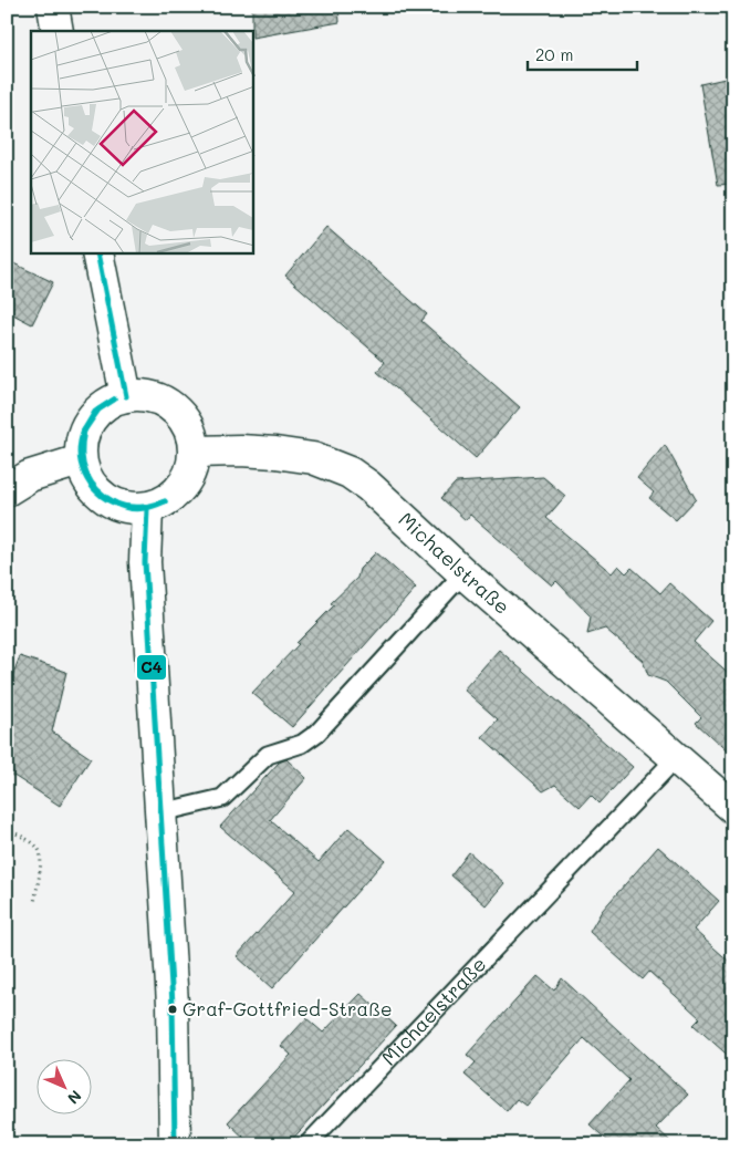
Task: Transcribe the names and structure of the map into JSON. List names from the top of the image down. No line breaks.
{"streets":{"street":["Michaelstraße"]},"places":["Graf-Gottfried-Straße"],"lines":["transit line C4"],"scale_bar":"20 m","north":"bottom right"}
